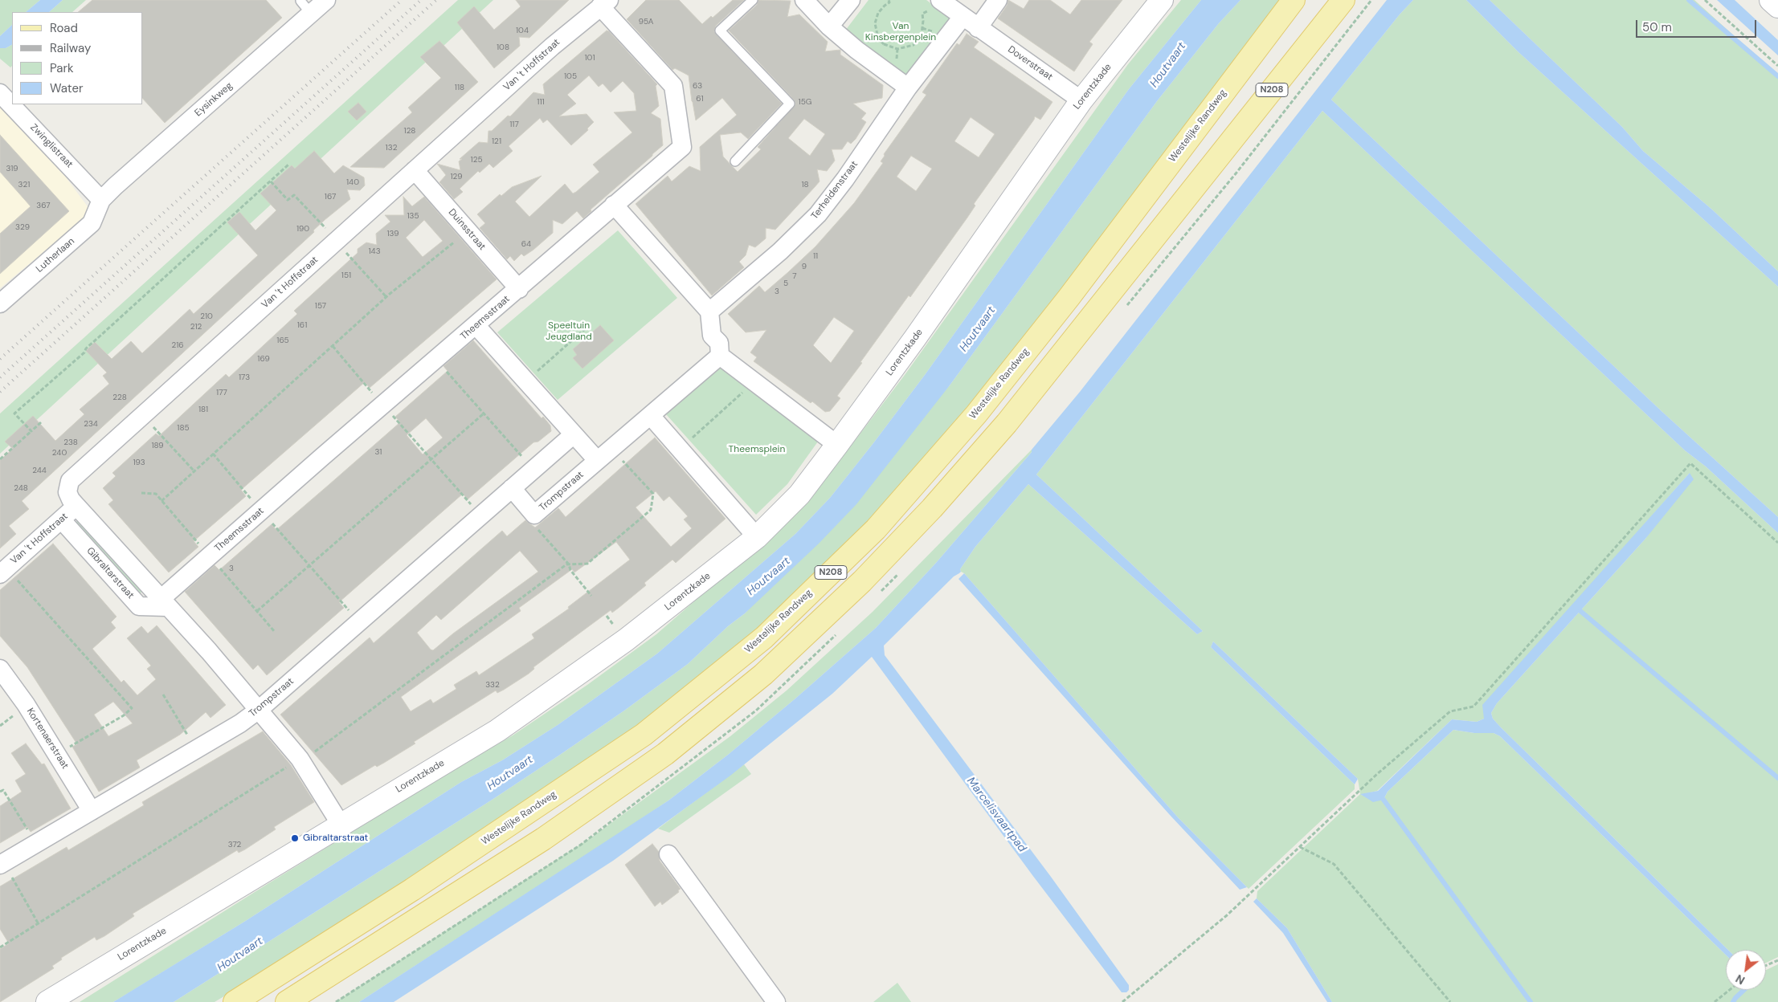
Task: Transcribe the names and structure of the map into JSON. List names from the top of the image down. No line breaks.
{"streets":{"main road":["N208","Westelijke Randweg"],"street":["Doverstraat","Van 't Hoffstraat","Lorentzkade","Eysinkweg","Zwinglistraat","Terheidenstraat","Duinsstraat","Lutherlaan","Theemsstraat","Trompstraat","Gibraltarstraat","Kortenaerstraat"]},"crossings":[["Doverstraat","Lorentzkade"],["Van 't Hoffstraat","Duinsstraat"],["Van 't Hoffstraat","Theemsstraat"],["Van 't Hoffstraat","Gibraltarstraat"],["Lorentzkade","Gibraltarstraat"],["Eysinkweg","Zwinglistraat"],["Eysinkweg","Lutherlaan"],["Zwinglistraat","Lutherlaan"],["Duinsstraat","Theemsstraat"],["Theemsstraat","Gibraltarstraat"],["Trompstraat","Gibraltarstraat"],["Trompstraat","Kortenaerstraat"]],"water":["Houtvaart","Marcelisvaartpad"],"parks":["Van Kinsbergenplein","Speeltuin Jeugdland","Theemsplein"],"places":["Gibraltarstraat"],"house_numbers":["95A","104","108","101","105","63","118","61","111","15G","117","128","121","132","125","319","129","140","321","18","167","367","135","329","190","139","64","143","11","9","151","7","5","3","157","210","161","212","165","216","169","173","177","228","181","234","185","238","189","31","240","193","244","248","3","332","372"],"legend":["Road","Railway","Park","Water"],"scale_bar":"50 m","north":"bottom left"}
